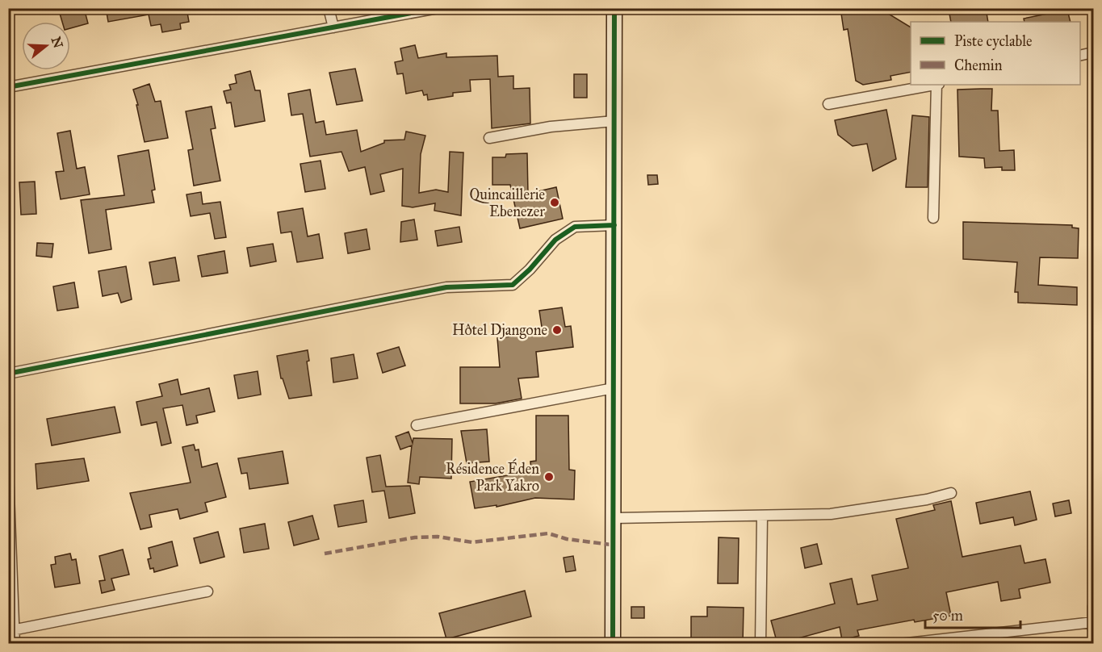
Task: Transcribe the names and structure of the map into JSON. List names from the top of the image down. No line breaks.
{"places":["Quincaillerie Ebenezer","Hôtel Djangone","Résidence Éden Park Yakro"],"legend":["Piste cyclable","Chemin"],"scale_bar":"50 m","north":"right"}
